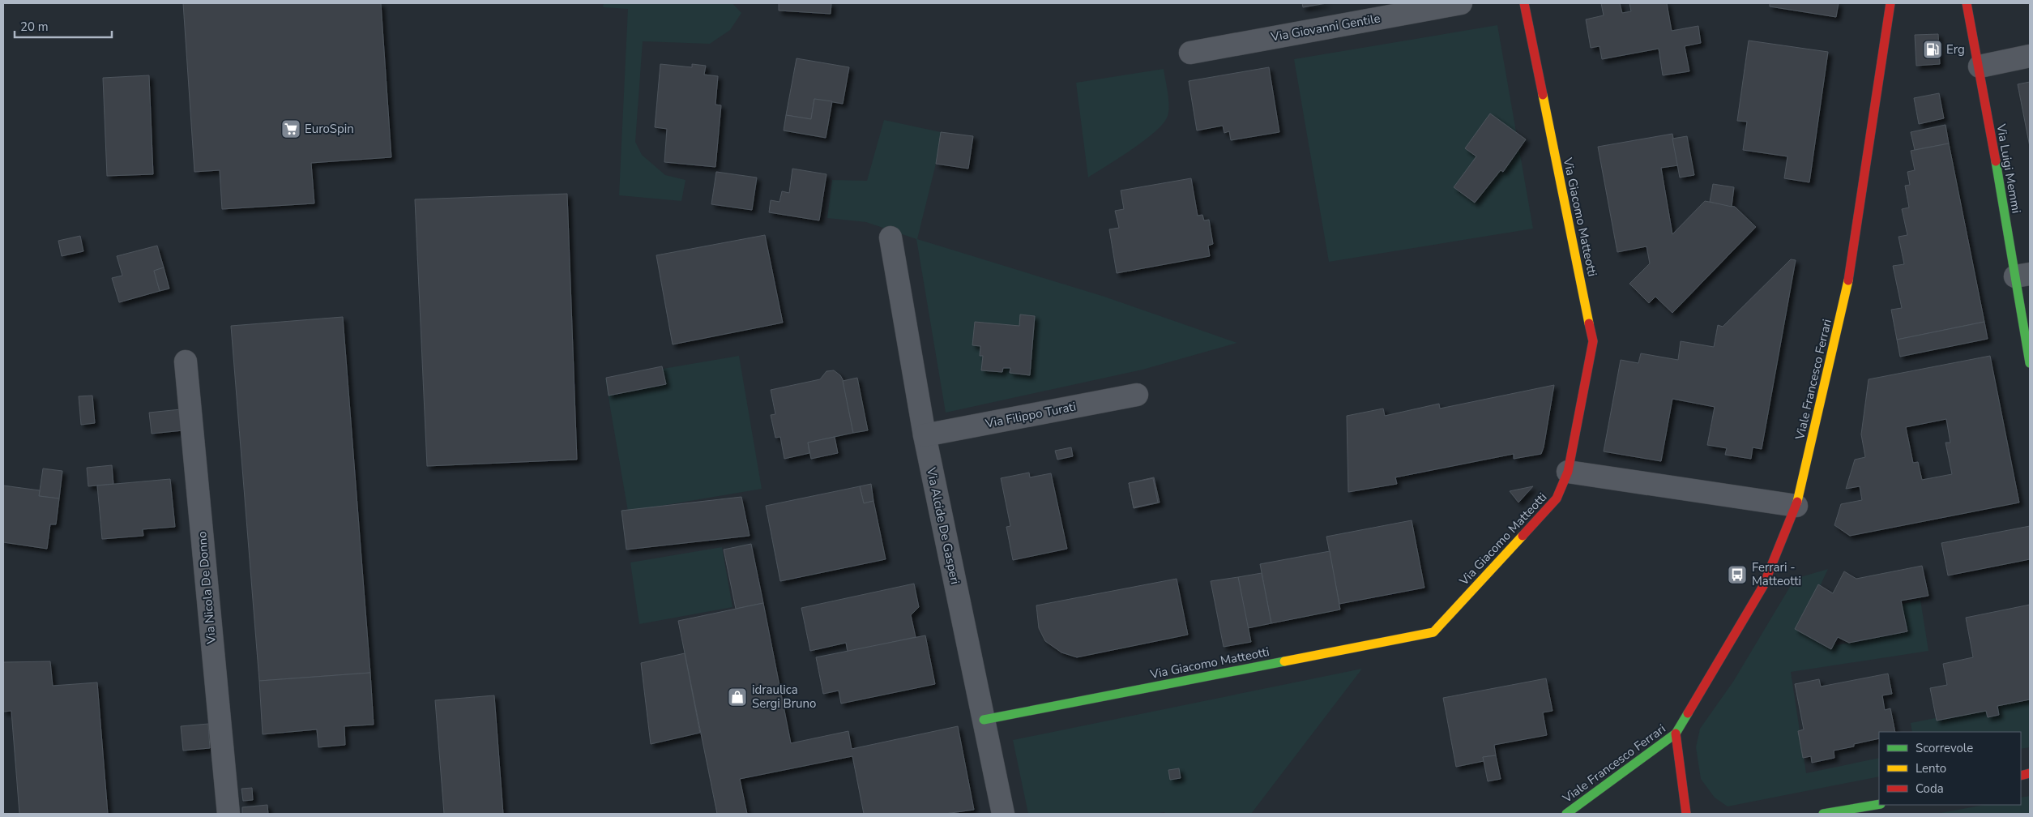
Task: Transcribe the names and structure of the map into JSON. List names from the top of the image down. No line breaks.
{"streets":{"street":["Via Giovanni Gentile","Via Luigi Memmi","Via Giacomo Matteotti","Viale Francesco Ferrari","Via Filippo Turati","Via Alcide De Gasperi","Via Nicola De Donno"]},"crossings":[["Via Giacomo Matteotti","Via Alcide De Gasperi"],["Via Filippo Turati","Via Alcide De Gasperi"]],"places":{"fuel station":["Erg"],"supermarket":["EuroSpin"],"bus stop":["Ferrari - Matteotti"],"shop":["idraulica Sergi Bruno"]},"legend":["Scorrevole","Lento","Coda"],"scale_bar":"20 m"}
